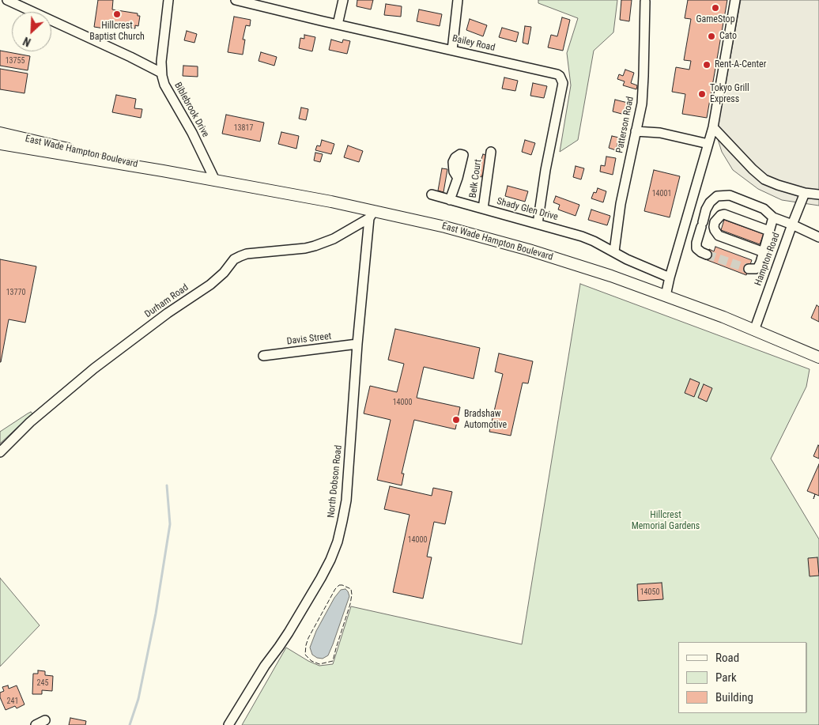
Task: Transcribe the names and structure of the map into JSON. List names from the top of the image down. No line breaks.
{"streets":{"main road":["East Wade Hampton Boulevard"],"street":["Bailey Road","Biblebrook Drive","Patterson Road","Belk Court","Shady Glen Drive","Hampton Road","Durham Road","Davis Street","North Dobson Road"]},"crossings":[["Bailey Road","Shady Glen Drive"],["Biblebrook Drive","East Wade Hampton Boulevard"],["Patterson Road","Shady Glen Drive"],["East Wade Hampton Boulevard","Hampton Road"],["East Wade Hampton Boulevard","Durham Road"],["East Wade Hampton Boulevard","North Dobson Road"],["Belk Court","Shady Glen Drive"],["Durham Road","North Dobson Road"],["Davis Street","North Dobson Road"]],"parks":["Hillcrest Memorial Gardens"],"places":["GameStop","Hillcrest Baptist Church","Cato","Rent-A-Center","Tokyo Grill Express","Bradshaw Automotive"],"house_numbers":["13755","13817","14001","13770","14000","14000","14050","245","241"],"legend":["Road","Park","Building"],"north":"bottom left"}
